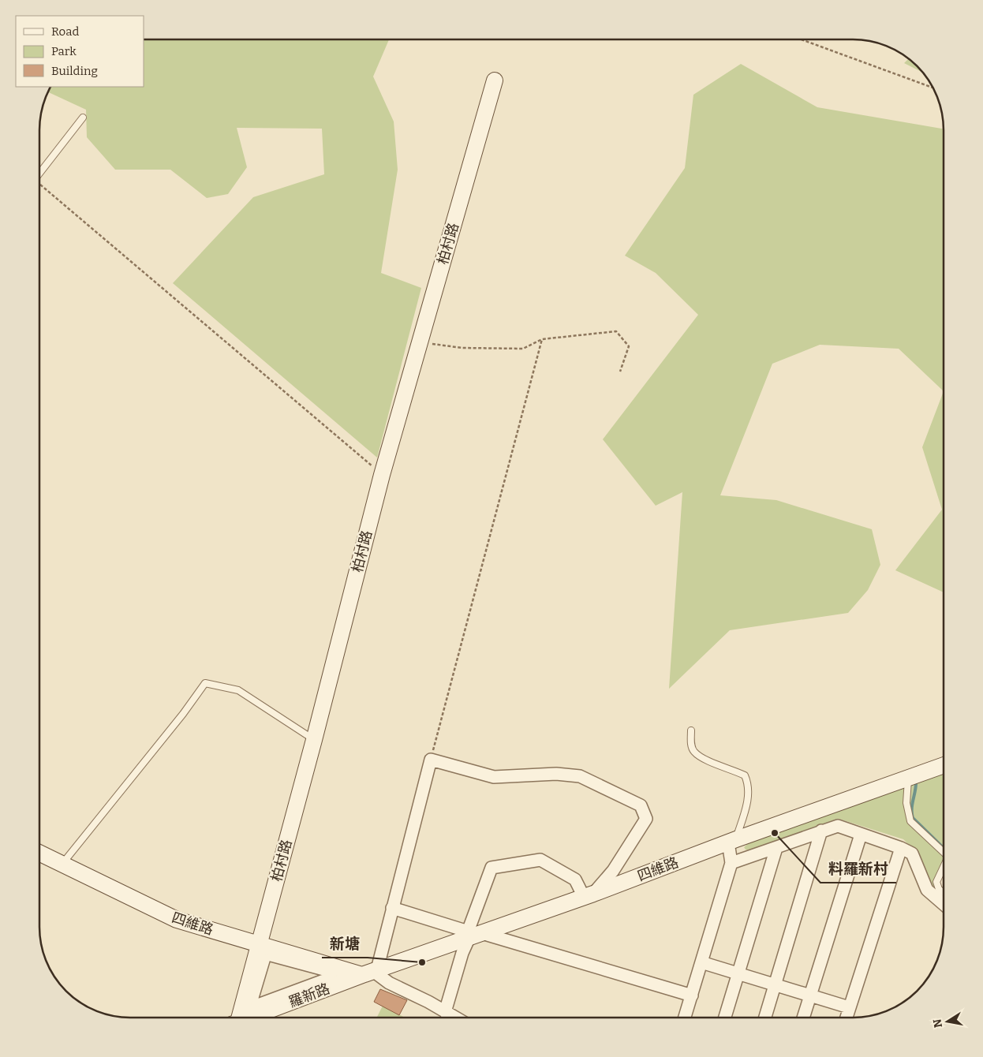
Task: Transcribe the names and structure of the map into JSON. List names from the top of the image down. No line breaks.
{"streets":{"street":["柏村路","四維路","羅新路"]},"crossings":[["柏村路","四維路"],["四維路","羅新路"]],"places":["料羅新村","新塘"],"legend":["Road","Park","Building"],"north":"left"}
